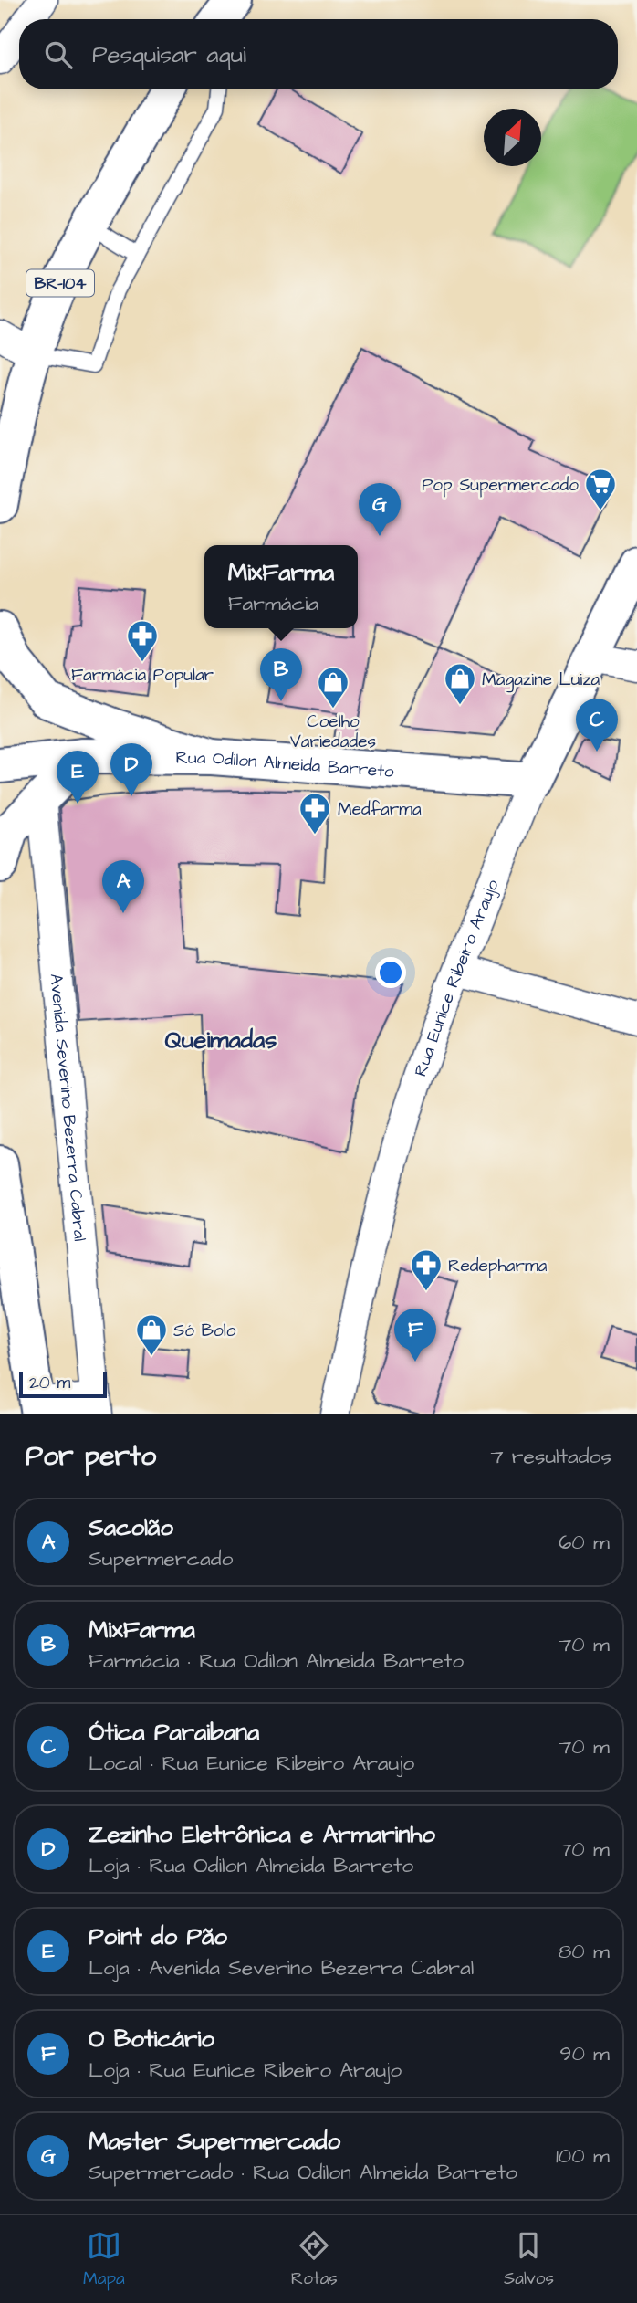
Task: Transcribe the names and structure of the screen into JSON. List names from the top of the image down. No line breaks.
{"streets":{"main road":["BR-104","Rua Odilon Almeida Barreto","Rua Eunice Ribeiro Araujo"],"street":["Avenida Severino Bezerra Cabral"]},"crossings":[["Rua Odilon Almeida Barreto","Rua Eunice Ribeiro Araujo"]],"districts":["Queimadas"],"places":{"supermarket":["Pop Supermercado"],"pharmacy":["Farmácia Popular","Medfarma","Redepharma"],"shop":["Magazine Luiza","Coelho Variedades","Só Bolo"]},"scale_bar":"20 m","north":"top right","page":{"search":"Pesquisar aqui","pins":["G","B","C","D","E","A","F"],"popup":["MixFarma","Farmácia"],"scale":"20 m","heading":["Por perto","7 resultados"],"list":[{"mark":"A","name":"Sacolão","note":"Supermercado","value":"60 m"},{"mark":"B","name":"MixFarma","note":"Farmácia · Rua Odilon Almeida Barreto","value":"70 m"},{"mark":"C","name":"Ótica Paraibana","note":"Local · Rua Eunice Ribeiro Araujo","value":"70 m"},{"mark":"D","name":"Zezinho Eletrônica e Armarinho","note":"Loja · Rua Odilon Almeida Barreto","value":"70 m"},{"mark":"E","name":"Point do Pão","note":"Loja · Avenida Severino Bezerra Cabral","value":"80 m"},{"mark":"F","name":"O Boticário","note":"Loja · Rua Eunice Ribeiro Araujo","value":"90 m"},{"mark":"G","name":"Master Supermercado","note":"Supermercado · Rua Odilon Almeida Barreto","value":"100 m"}],"nav":["Mapa","Rotas","Salvos"]}}
